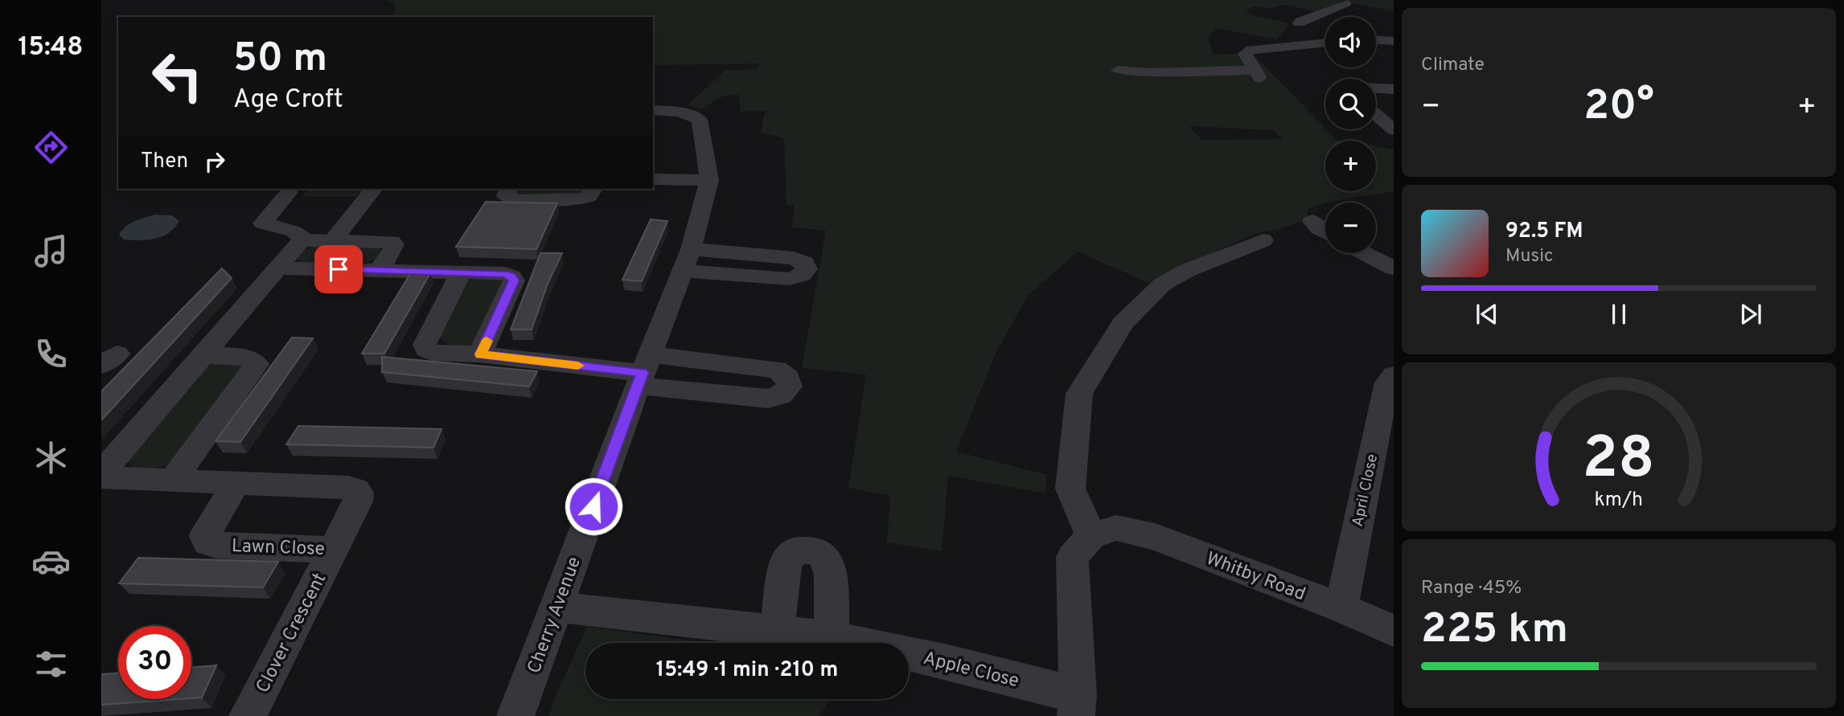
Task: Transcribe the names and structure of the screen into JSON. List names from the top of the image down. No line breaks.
{"streets":{"street":["April Close","Lawn Close","Whitby Road","Cherry Avenue","Clover Crescent","Apple Close"]},"crossings":[["April Close","Whitby Road"],["Lawn Close","Clover Crescent"],["Cherry Avenue","Apple Close"]],"page":{"tabs":"15:48","tile":["Climate",["Range · 45%","225 km"]],"map_buttons":["+","−"],"turn":["50 m","Age Croft"],"heat":["−","20°","+"],"then":"Then","song":["92.5 FM","Music"],"limit":"30","trip":"15:49 · 1 min · 210 m","gauge":["28","km/h"]}}
